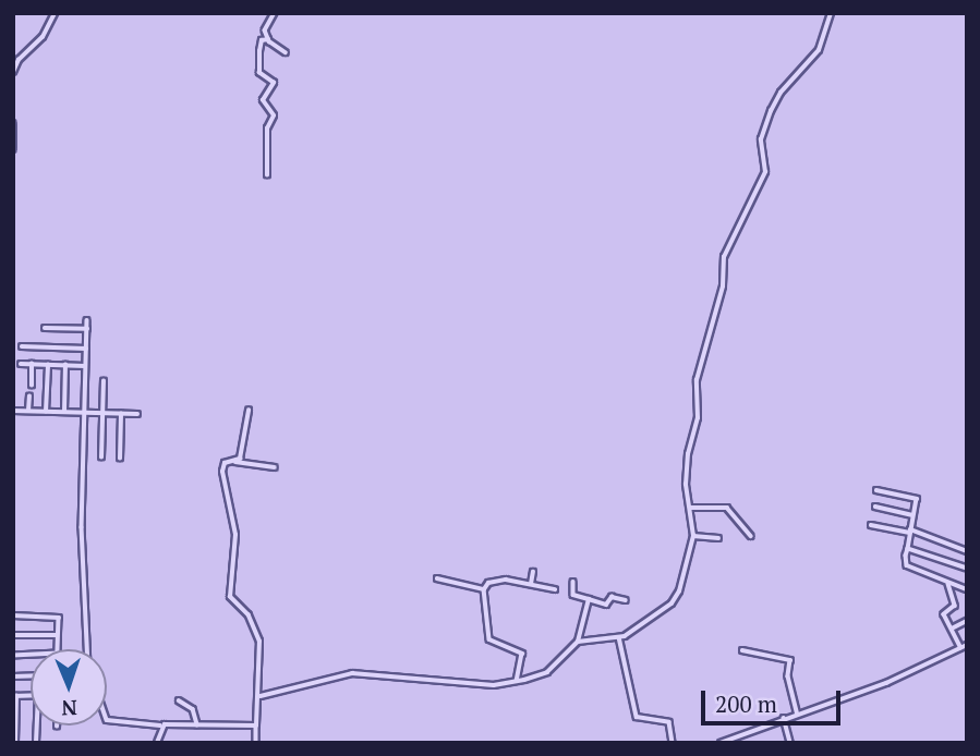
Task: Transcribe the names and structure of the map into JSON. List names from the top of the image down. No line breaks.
{"scale_bar":"200 m","north":"bottom"}
